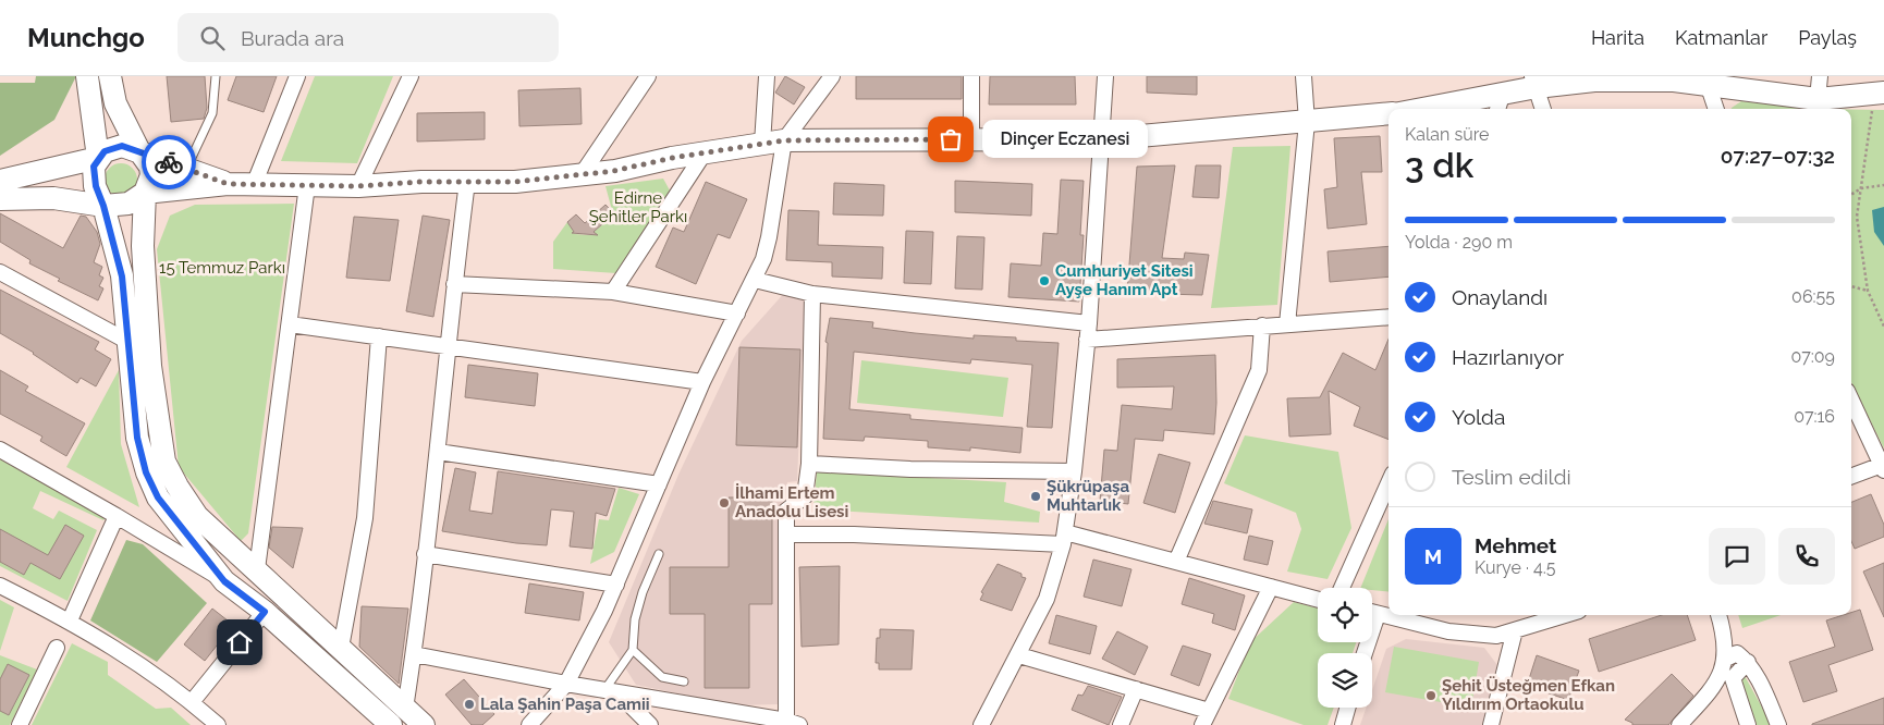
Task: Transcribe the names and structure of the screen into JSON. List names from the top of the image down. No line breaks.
{"parks":["Edirne Şehitler Parkı","15 Temmuz Parkı"],"places":["Dinçer Eczanesi","Cumhuriyet Sitesi Ayşe Hanım Apt","Şükrüpaşa Muhtarlık","İlhami Ertem Anadolu Lisesi","Şehit Üsteğmen Efkan Yıldırım Ortaokulu","Lala Şahin Paşa Camii"],"page":{"header":"Munchgo","search":"Burada ara","nav":["Harita","Katmanlar","Paylaş"],"heading":["3 dk","Kalan süre","07:27–07:32"],"panel":["Mehmet","Kurye · 4.5"],"bubble":"Dinçer Eczanesi","bar":"Yolda · 290 m","list":[["Onaylandı","06:55"],["Hazırlanıyor","07:09"],["Yolda","07:16"],"Teslim edildi"],"round":"M"}}
